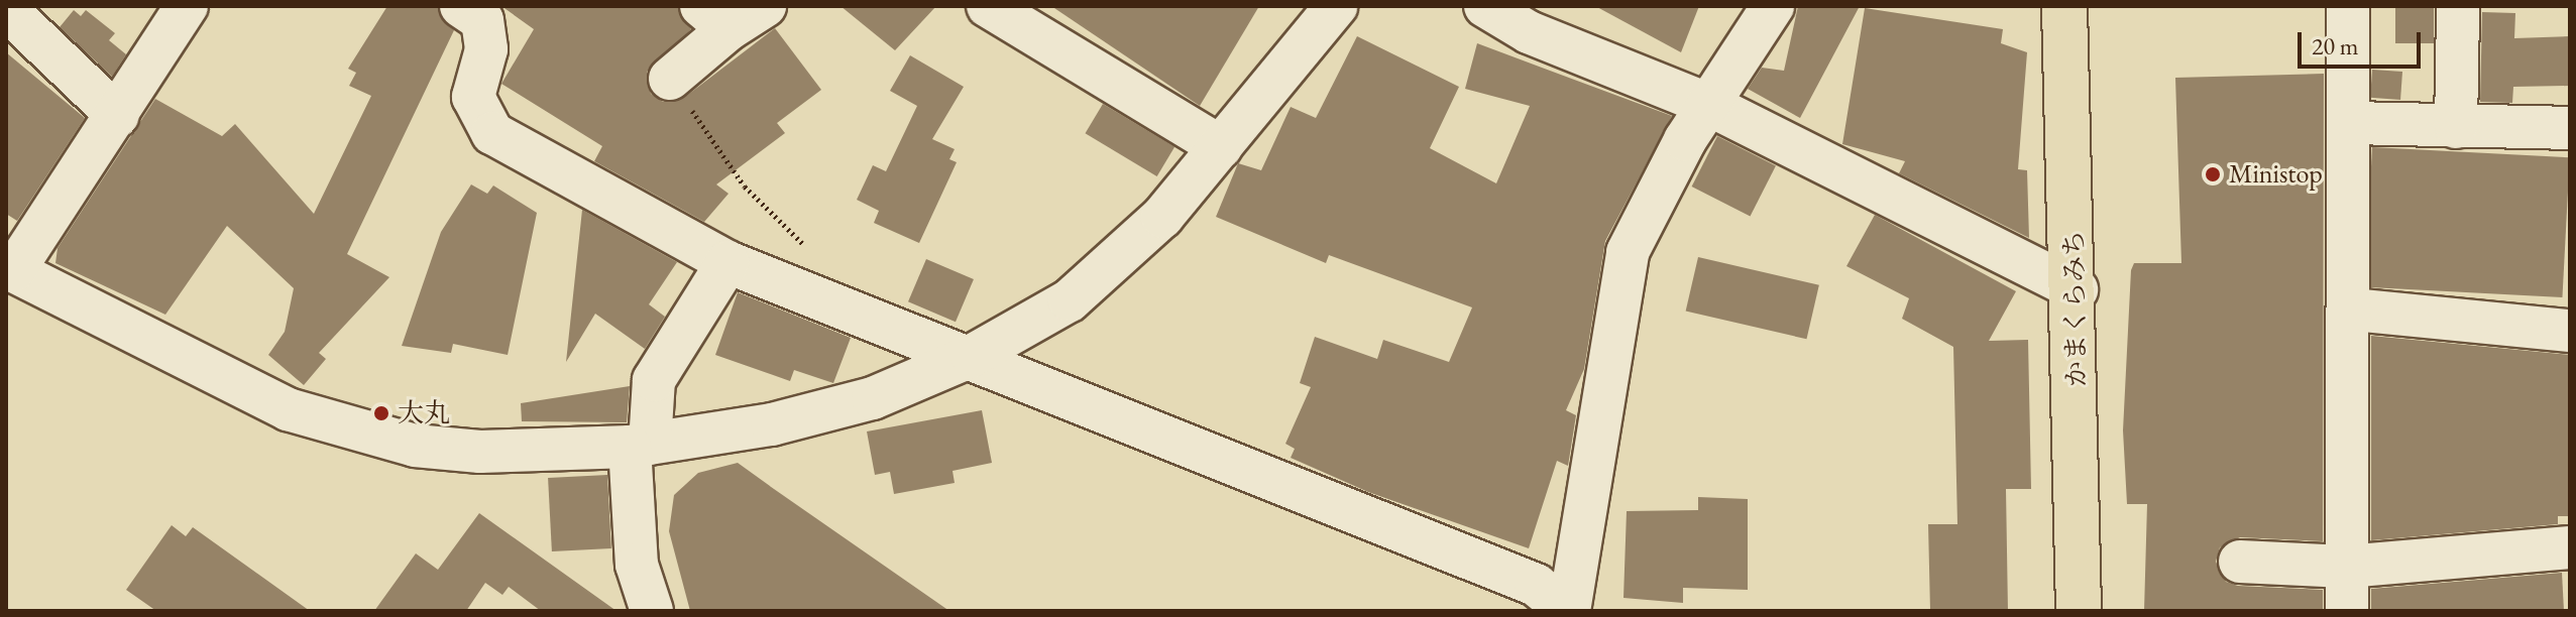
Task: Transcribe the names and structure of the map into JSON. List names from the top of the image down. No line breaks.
{"streets":{"main road":["かまくらみち"]},"places":["Ministop","大丸"],"scale_bar":"20 m"}
